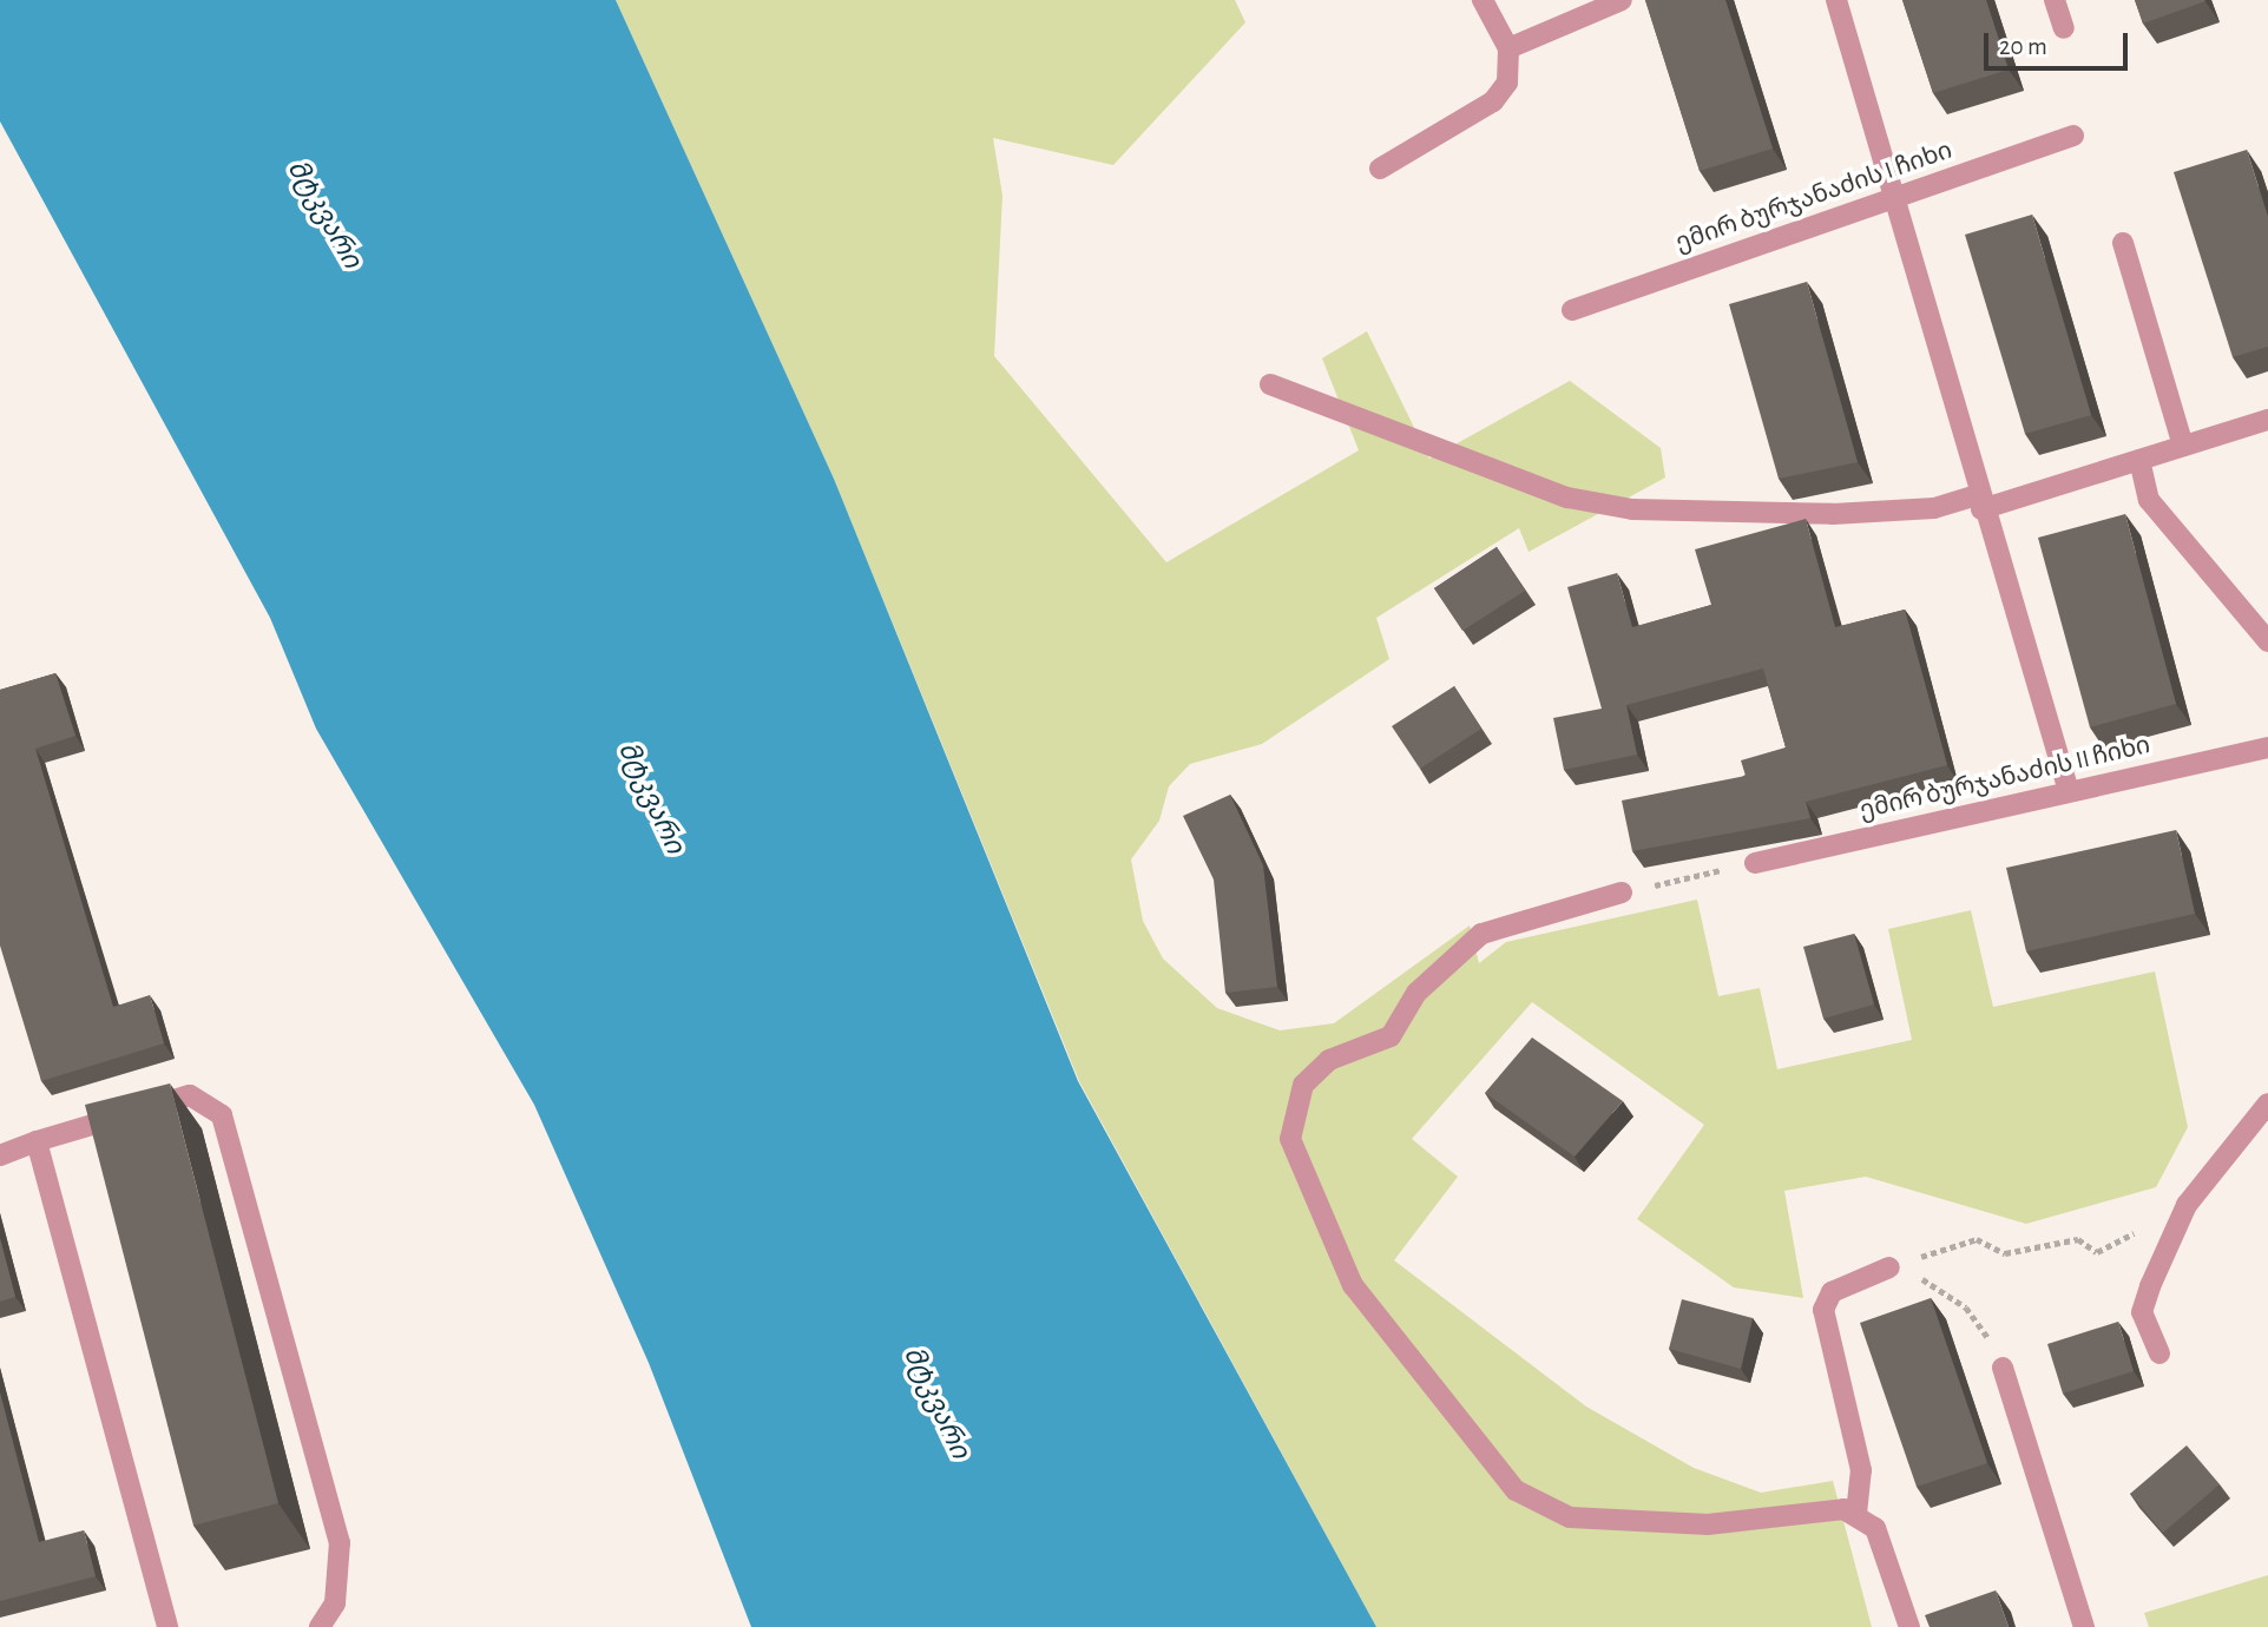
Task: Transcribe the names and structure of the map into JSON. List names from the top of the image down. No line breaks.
{"streets":{"street":["ემირ ბურჯანაძის I ჩიხი","ემირ ბურჯანაძის II ჩიხი"]},"water":["მტკვარი"],"scale_bar":"20 m"}
